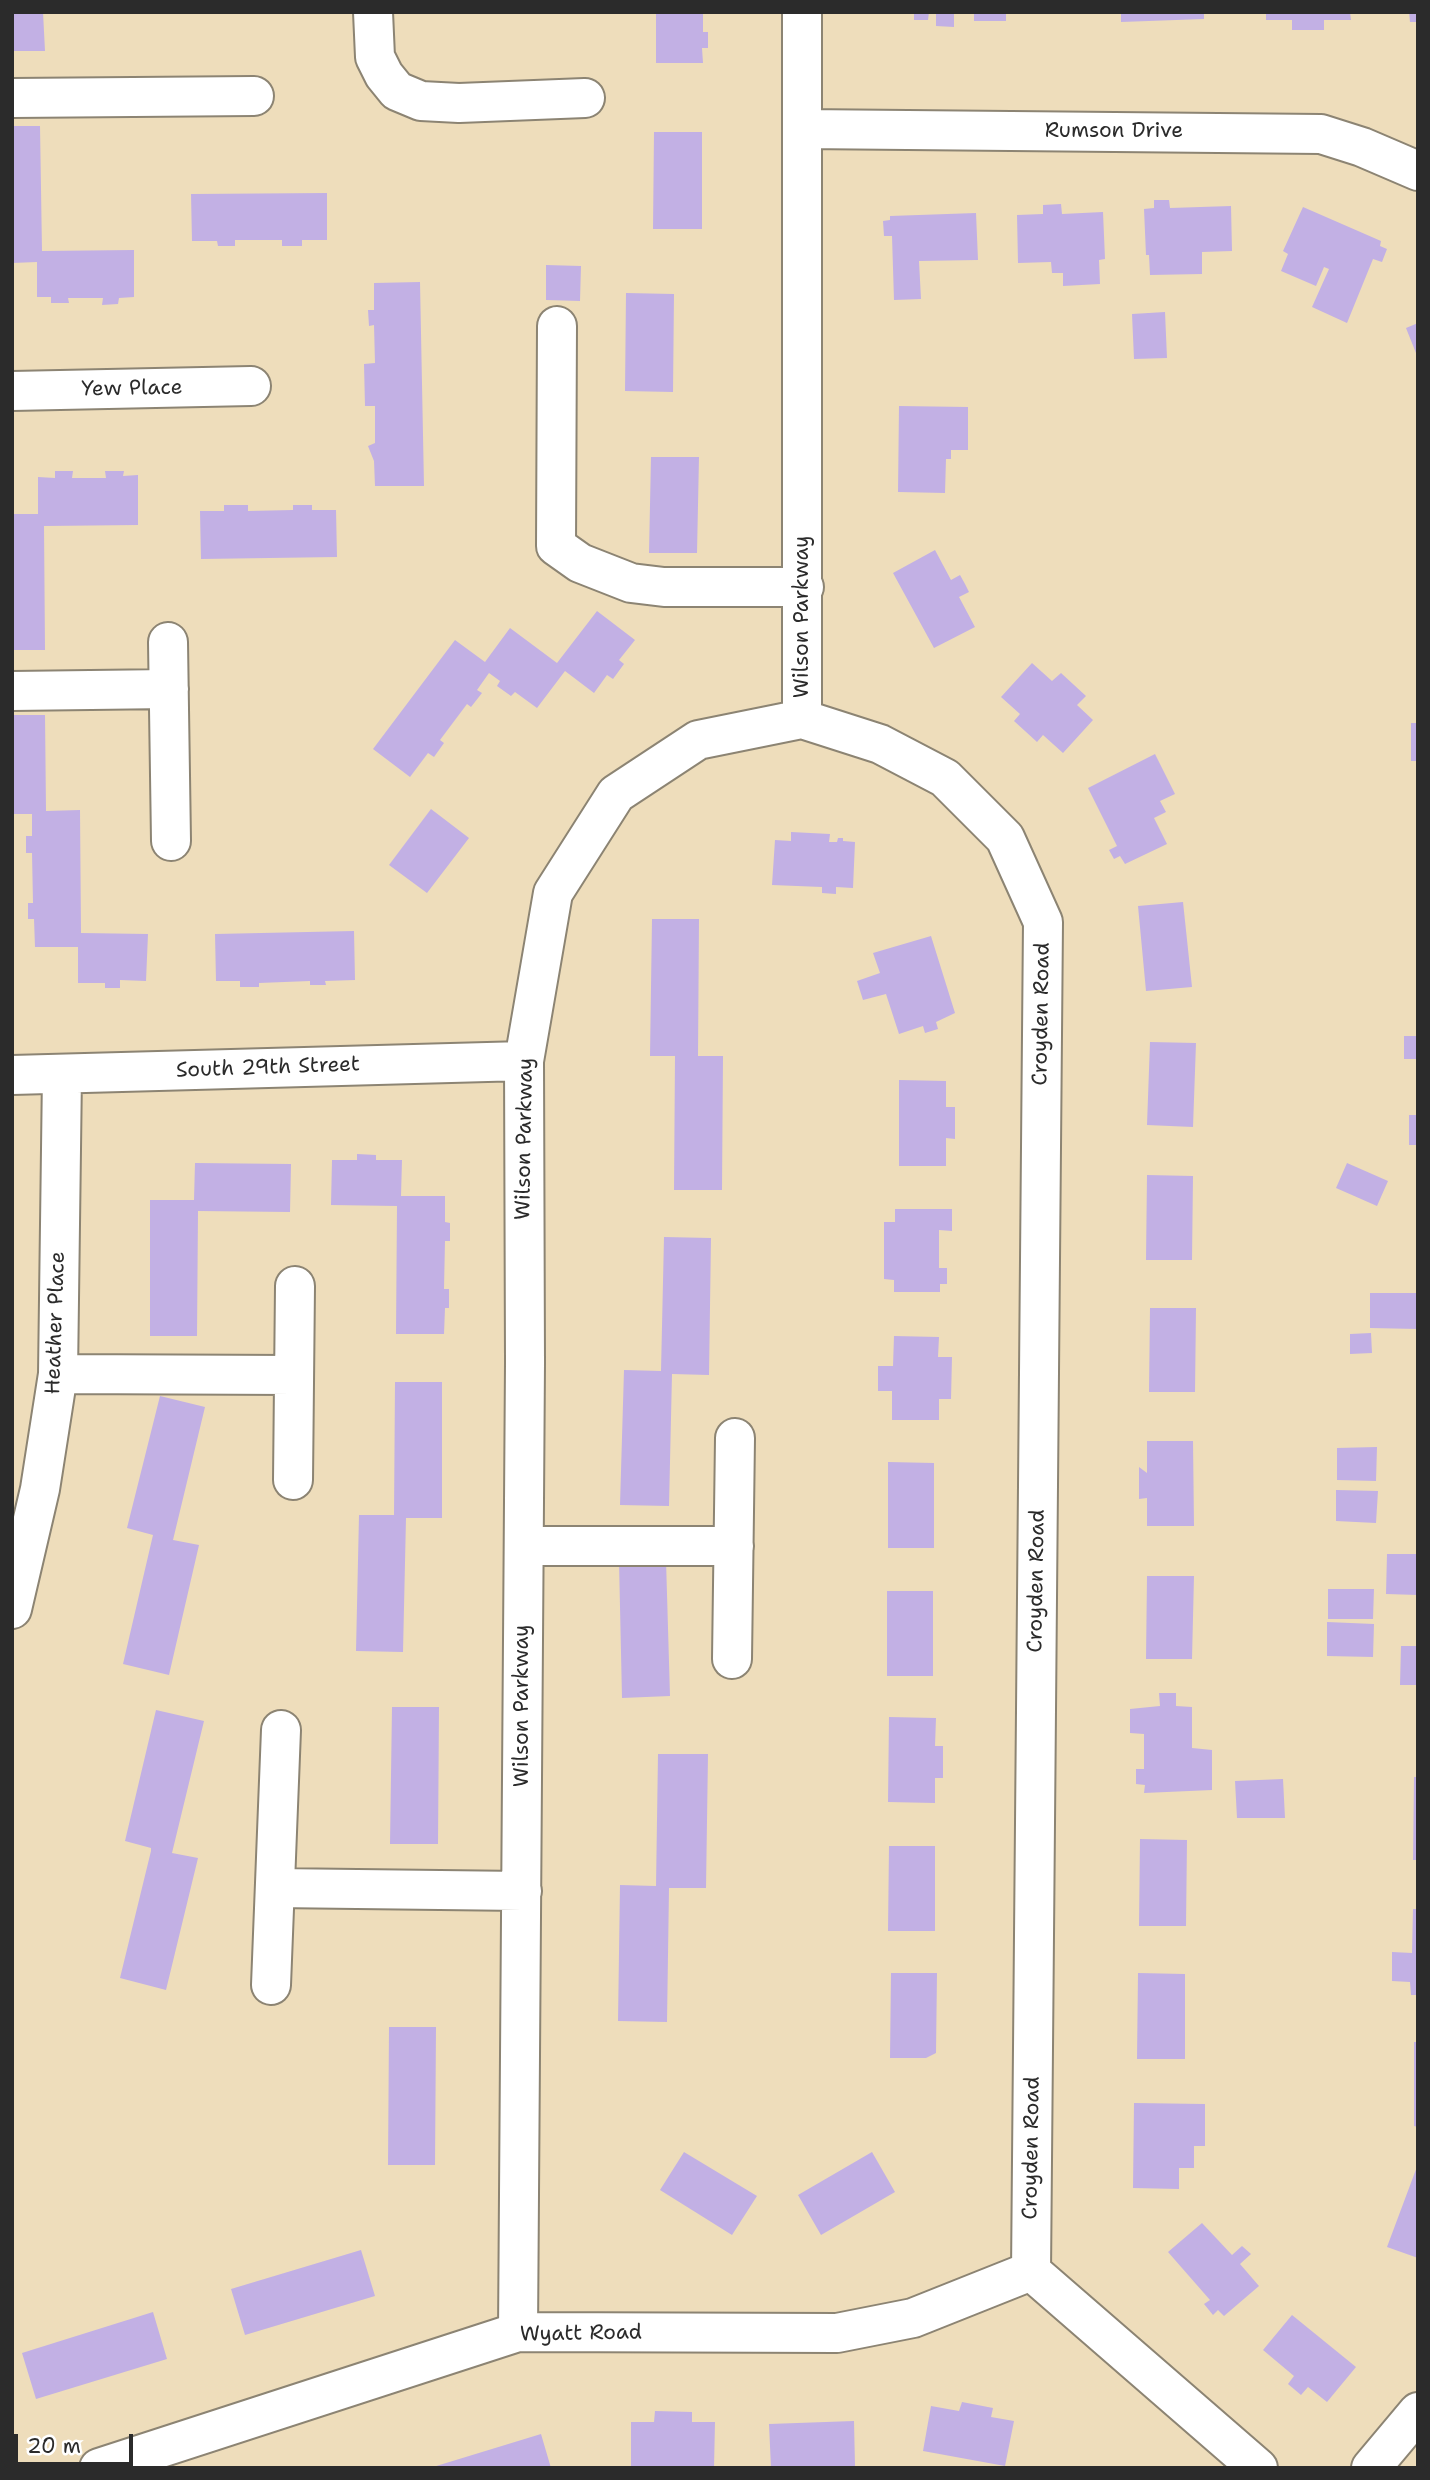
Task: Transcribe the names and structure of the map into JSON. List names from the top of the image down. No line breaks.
{"streets":{"street":["Rumson Drive","Yew Place","Wilson Parkway","Croyden Road","South 29th Street","Heather Place","Wyatt Road"]},"crossings":[["Rumson Drive","Wilson Parkway"],["Wilson Parkway","Croyden Road"],["Wilson Parkway","South 29th Street"],["Wilson Parkway","Wyatt Road"],["Croyden Road","Wyatt Road"],["South 29th Street","Heather Place"]],"scale_bar":"20 m"}
